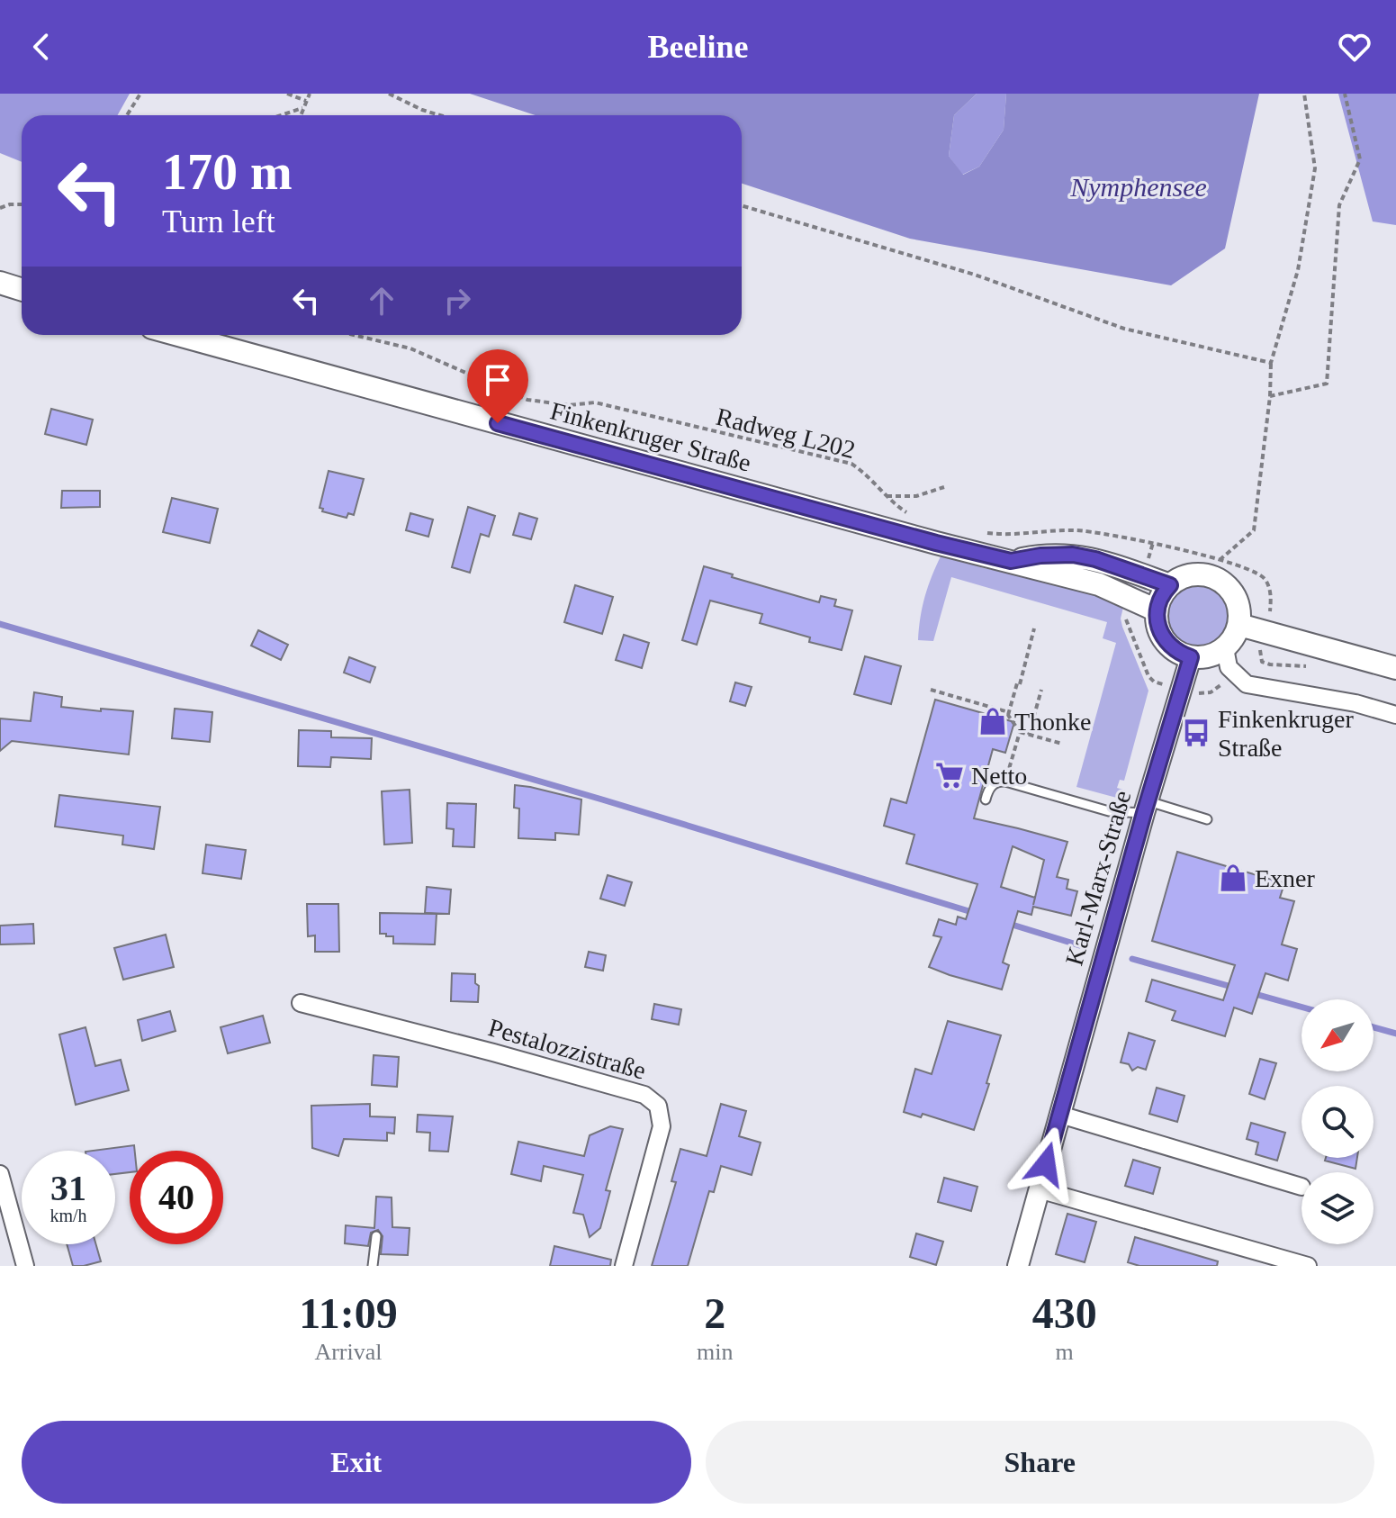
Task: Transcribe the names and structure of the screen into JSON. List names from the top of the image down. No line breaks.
{"streets":{"main road":["Finkenkruger Straße"],"street":["Karl-Marx-Straße","Pestalozzistraße"],"path":["Radweg L202"]},"crossings":[["Finkenkruger Straße","Karl-Marx-Straße"]],"water":["Nymphensee"],"places":{"shop":["Thonke","Exner"],"bus stop":["Finkenkruger Straße"],"supermarket":["Netto"]},"north":"bottom left","page":{"header":"Beeline","turn":["170 m","Turn left"],"speed":"31 km/h","limit":"40","eta":["11:09","Arrival","2","min","430","m"],"buttons":["Exit","Share"]}}
